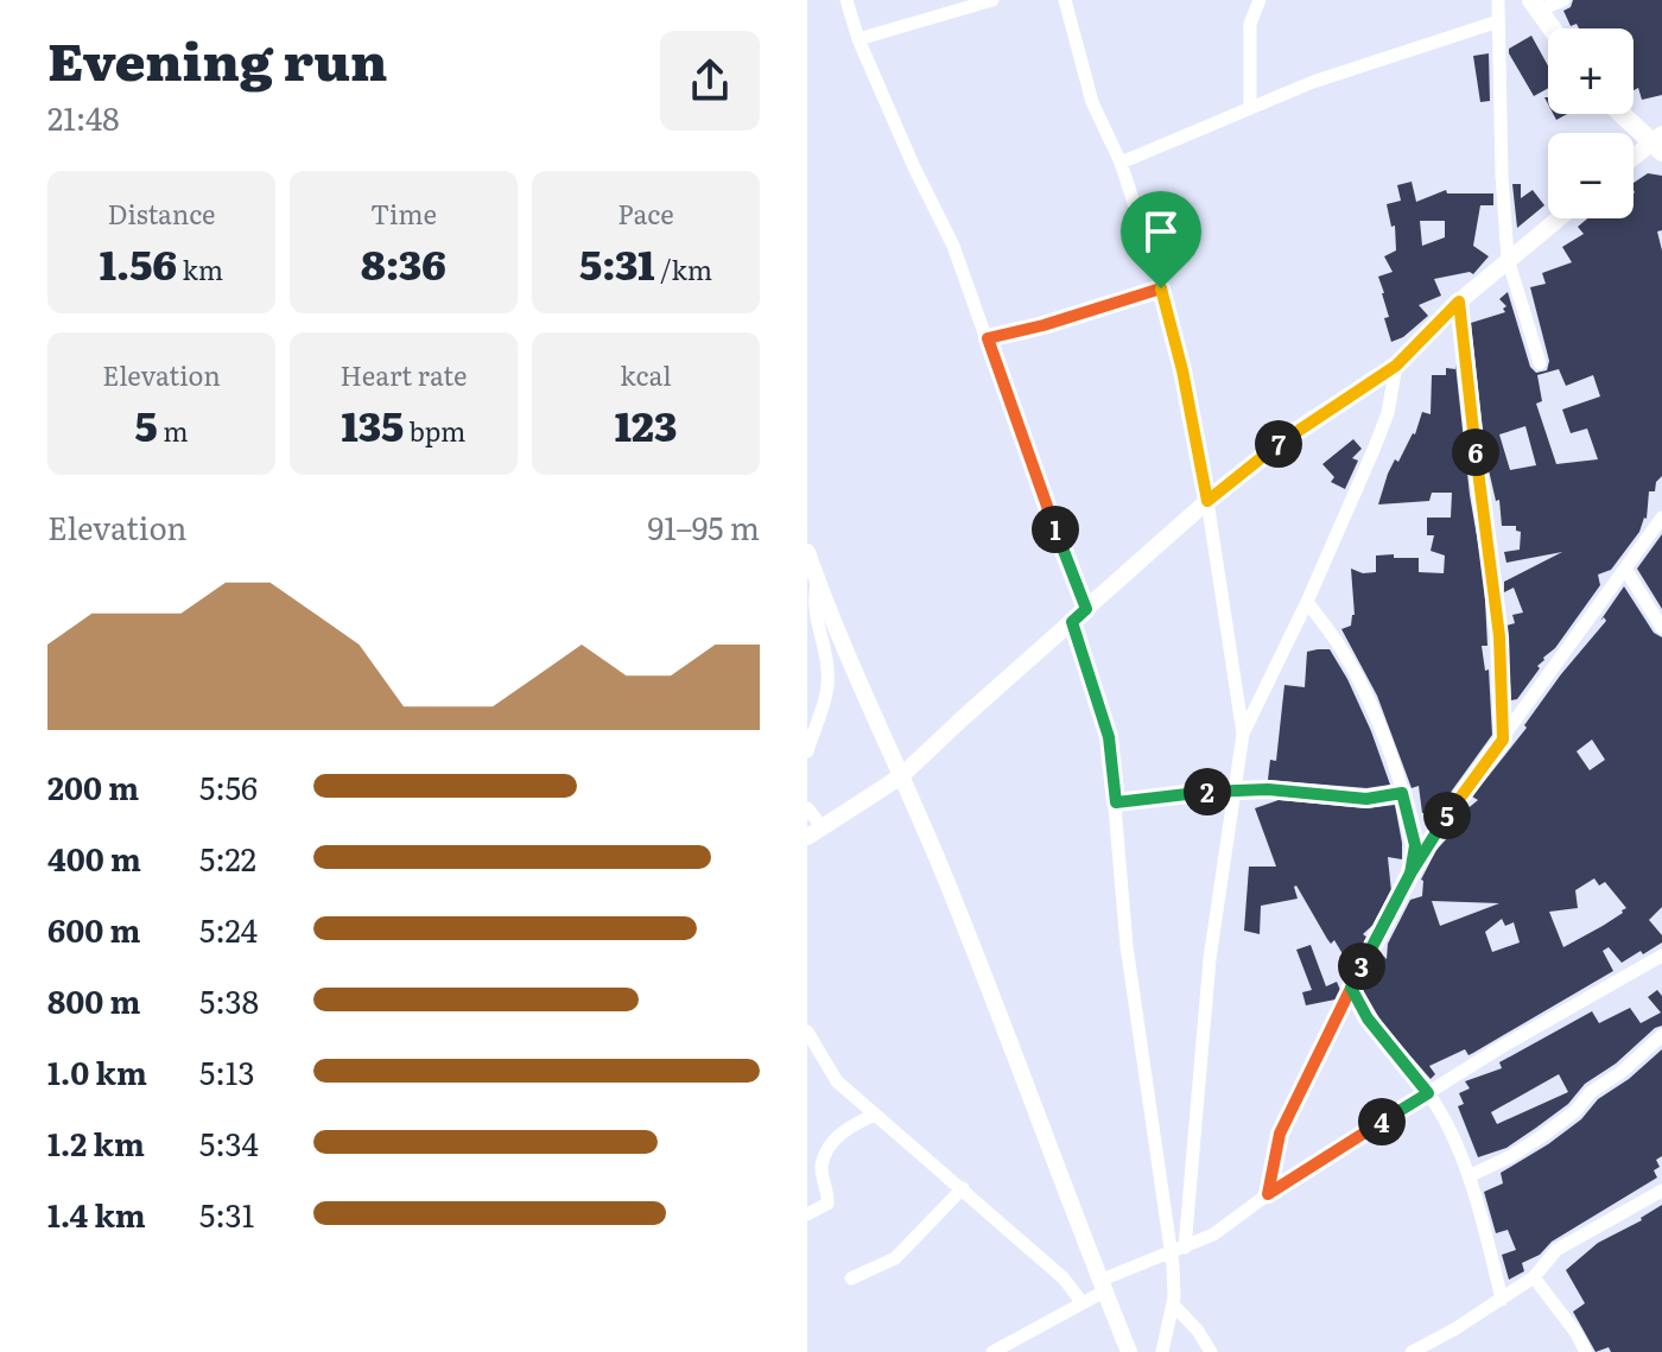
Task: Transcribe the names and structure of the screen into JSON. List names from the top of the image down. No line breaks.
{"page":{"heading":["Evening run","21:48"],"map_buttons":["+","−"],"stats":[["Distance","1.56 km"],["Time","8:36"],["Pace","5:31 /km"],["Elevation","5 m"],["Heart rate","135 bpm"],["kcal","123"]],"pins":["7","6","1","2","5","3","4"],"chart":["Elevation","91–95 m"],"list":[{"name":"200 m","note":"5:56"},{"name":"400 m","note":"5:22"},{"name":"600 m","note":"5:24"},{"name":"800 m","note":"5:38"},{"name":"1.0 km","note":"5:13"},{"name":"1.2 km","note":"5:34"},{"name":"1.4 km","note":"5:31"}]}}
